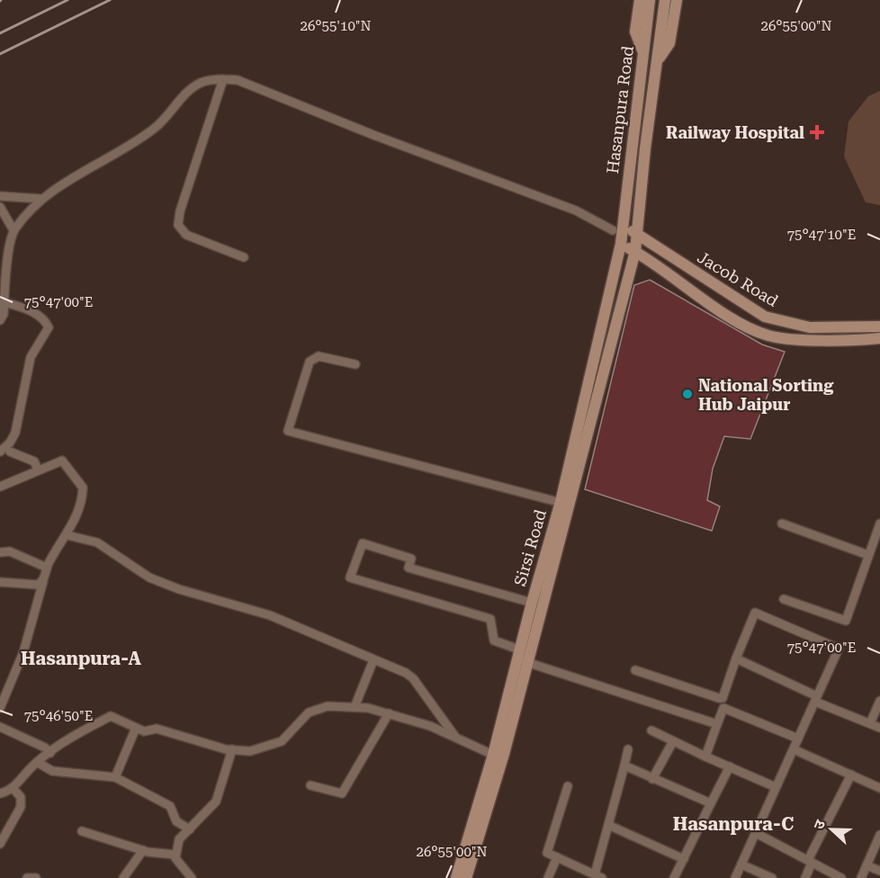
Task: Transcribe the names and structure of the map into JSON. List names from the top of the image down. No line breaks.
{"streets":{"street":["Hasanpura Road","Jacob Road","Sirsi Road"]},"crossings":[["Hasanpura Road","Jacob Road"],["Hasanpura Road","Sirsi Road"],["Jacob Road","Sirsi Road"]],"districts":["Hasanpura-A","Hasanpura-C"],"places":{"health":["Railway Hospital"],"other":["National Sorting Hub Jaipur"]},"north":"left","coordinates":["26°55'10\"N","26°55'00\"N","75°47'10\"E","75°47'00\"E","75°46'50\"E"]}
